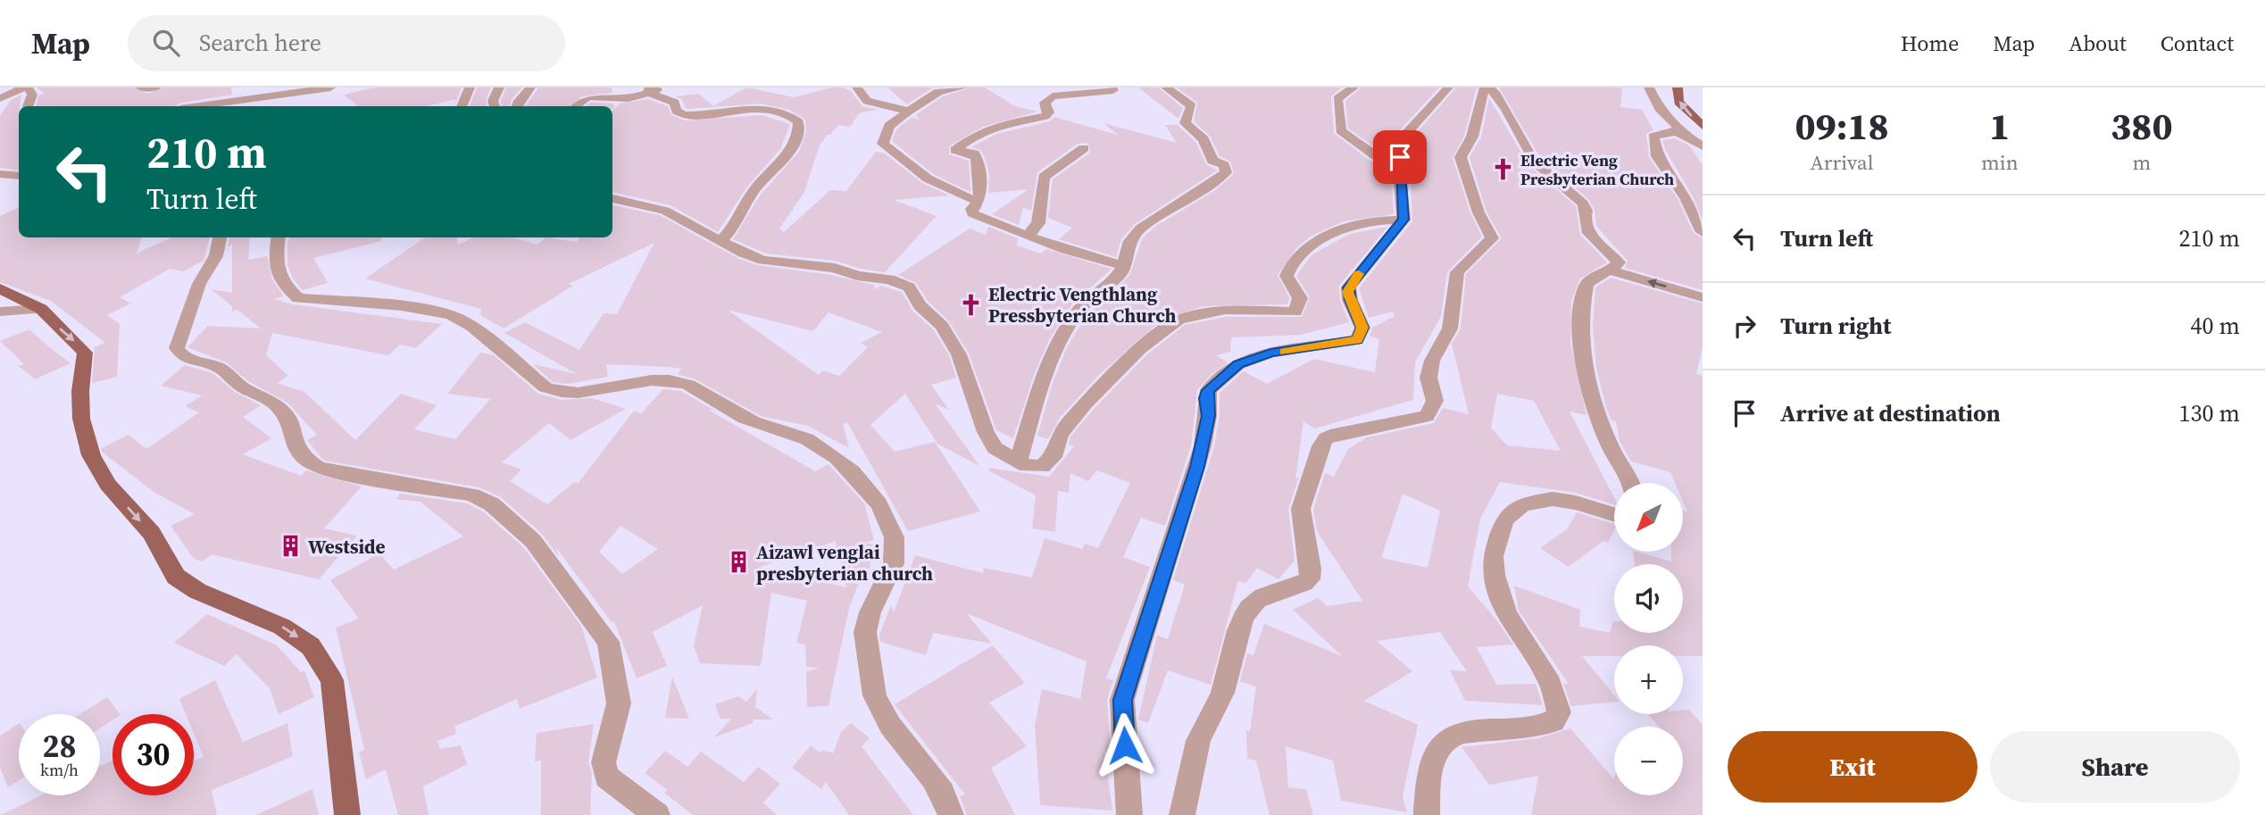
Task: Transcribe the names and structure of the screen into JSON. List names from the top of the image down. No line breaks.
{"places":{"church":["Electric Veng Presbyterian Church","Electric Vengthlang Pressbyterian Church"],"building":["Westside","Aizawl venglai presbyterian church"]},"north":"bottom left","page":{"header":"Map","search":"Search here","nav":["Home","Map","About","Contact"],"eta":["09:18","Arrival","1","min","380","m"],"turn":["210 m","Turn left"],"list":[{"name":"Turn left","value":"210 m"},{"name":"Turn right","value":"40 m"},{"name":"Arrive at destination","value":"130 m"}],"map_buttons":["+","−"],"speed":"28 km/h","limit":"30","buttons":["Exit","Share"]}}
